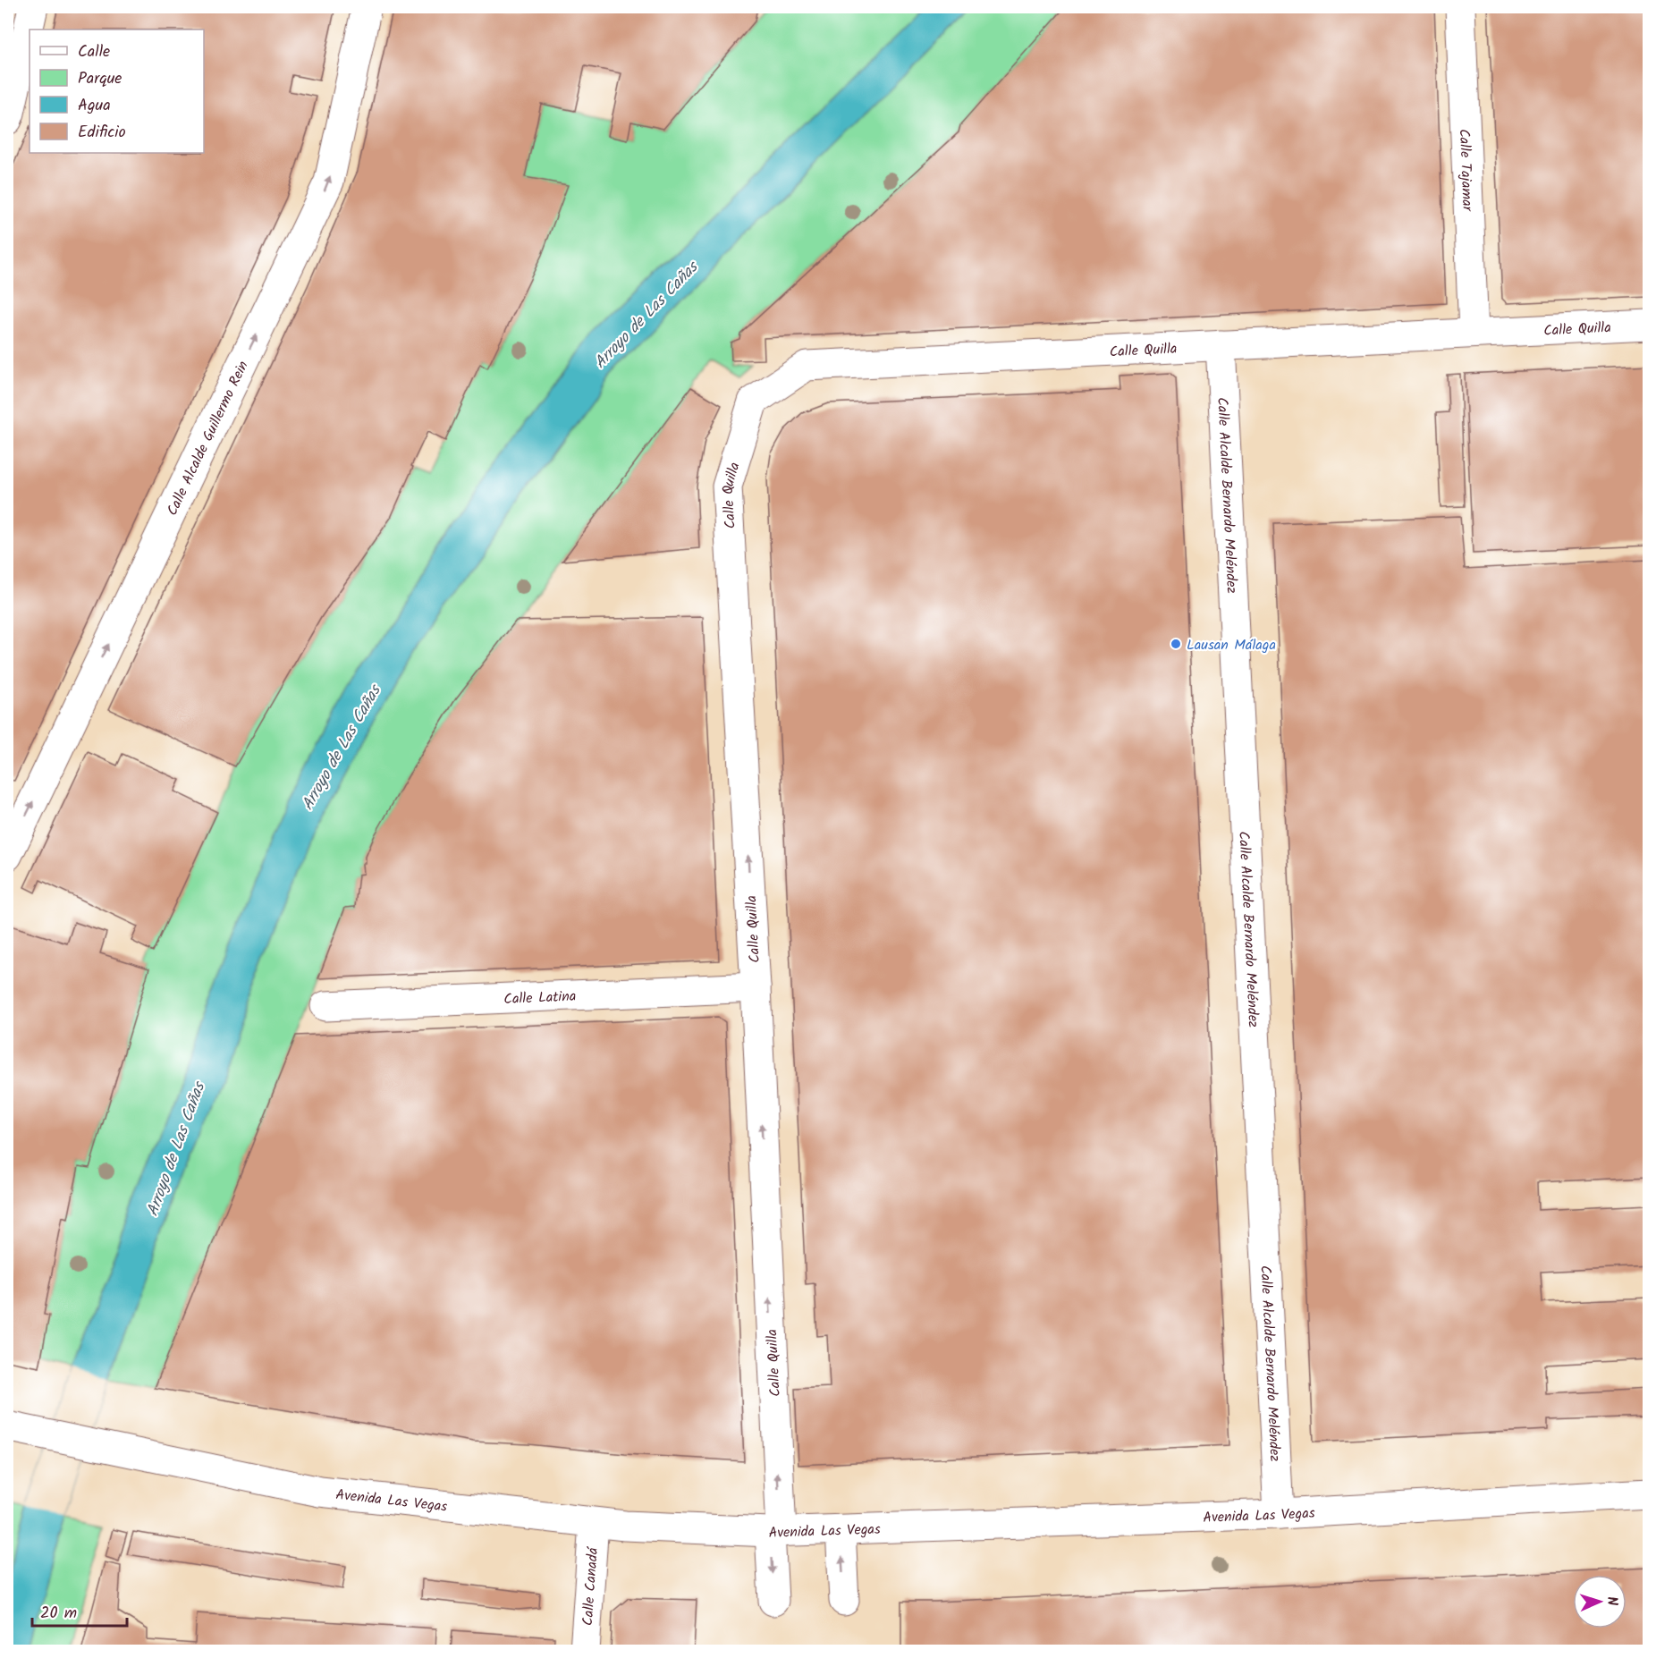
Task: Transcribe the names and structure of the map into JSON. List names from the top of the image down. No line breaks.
{"streets":{"street":["Calle Tajamar","Calle Quilla","Calle Alcalde Guillermo Rein","Calle Alcalde Bernardo Meléndez","Calle Latina","Avenida Las Vegas","Calle Canadá"]},"crossings":[["Calle Tajamar","Calle Quilla"],["Calle Quilla","Calle Alcalde Bernardo Meléndez"],["Calle Quilla","Calle Latina"],["Calle Quilla","Avenida Las Vegas"],["Calle Alcalde Bernardo Meléndez","Avenida Las Vegas"],["Avenida Las Vegas","Calle Canadá"]],"one_way":["Calle Alcalde Guillermo Rein"],"water":["Arroyo de Las Cañas"],"places":["Lausan Málaga"],"legend":["Calle","Parque","Agua","Edificio"],"scale_bar":"20 m","north":"right"}
